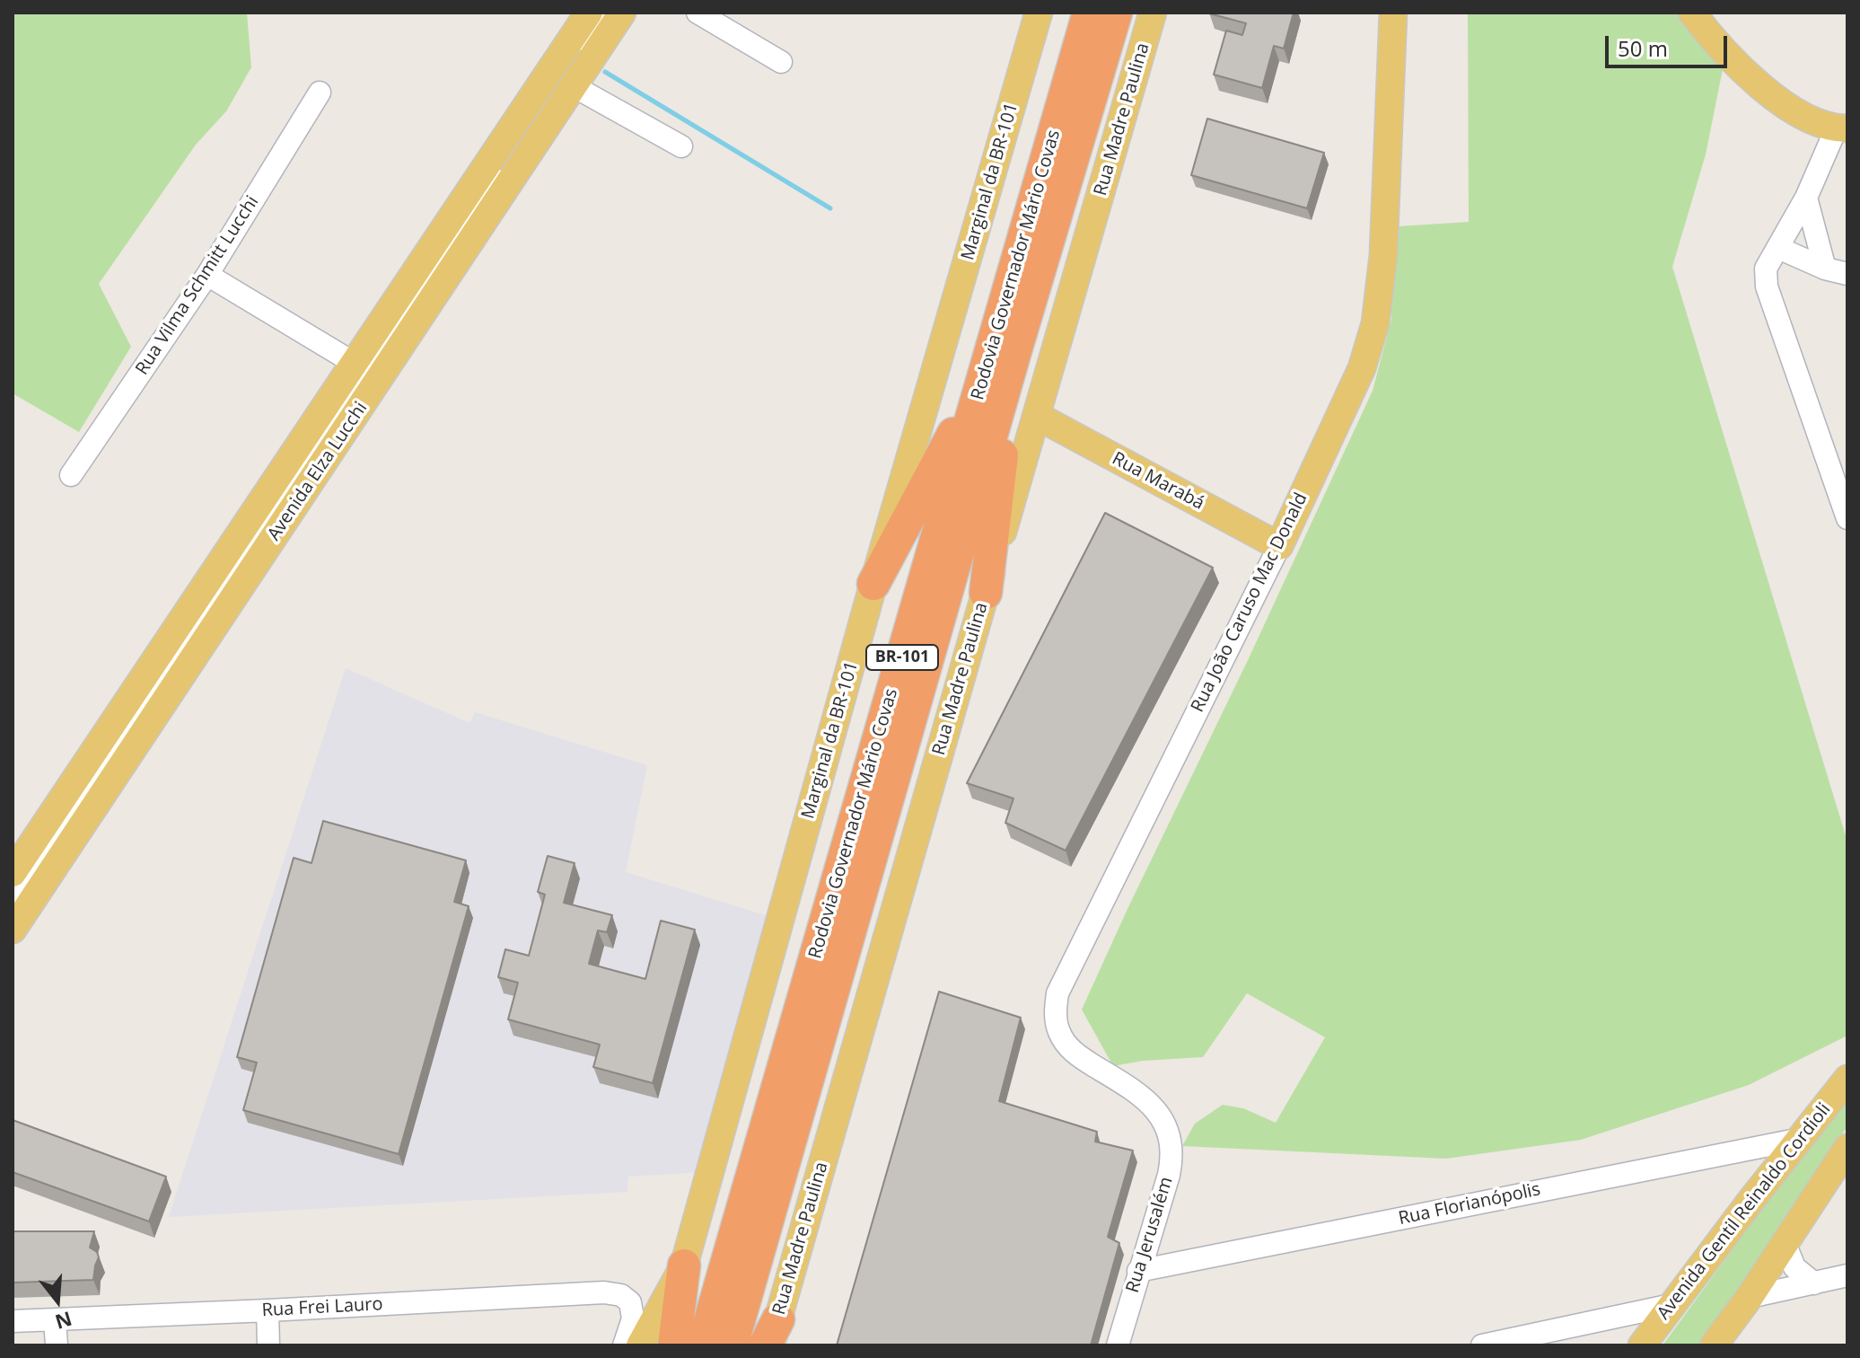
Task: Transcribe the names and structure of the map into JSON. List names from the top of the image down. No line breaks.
{"streets":{"highway":["Rodovia Governador Mário Covas","BR-101"],"main road":["Rua Madre Paulina","Marginal da BR-101","Avenida Elza Lucchi","Rua Marabá","Rua João Caruso Mac Donald","Avenida Gentil Reinaldo Cordioli"],"street":["Rua Vilma Schmitt Lucchi","Rua Florianópolis","Rua Jerusalém","Rua Frei Lauro"]},"crossings":[["Rua Madre Paulina","Rua Marabá"],["Rua Marabá","Rua João Caruso Mac Donald"],["Rua João Caruso Mac Donald","Rua Jerusalém"],["Rua Florianópolis","Avenida Gentil Reinaldo Cordioli"],["Rua Florianópolis","Rua Jerusalém"]],"scale_bar":"50 m","north":"bottom"}
